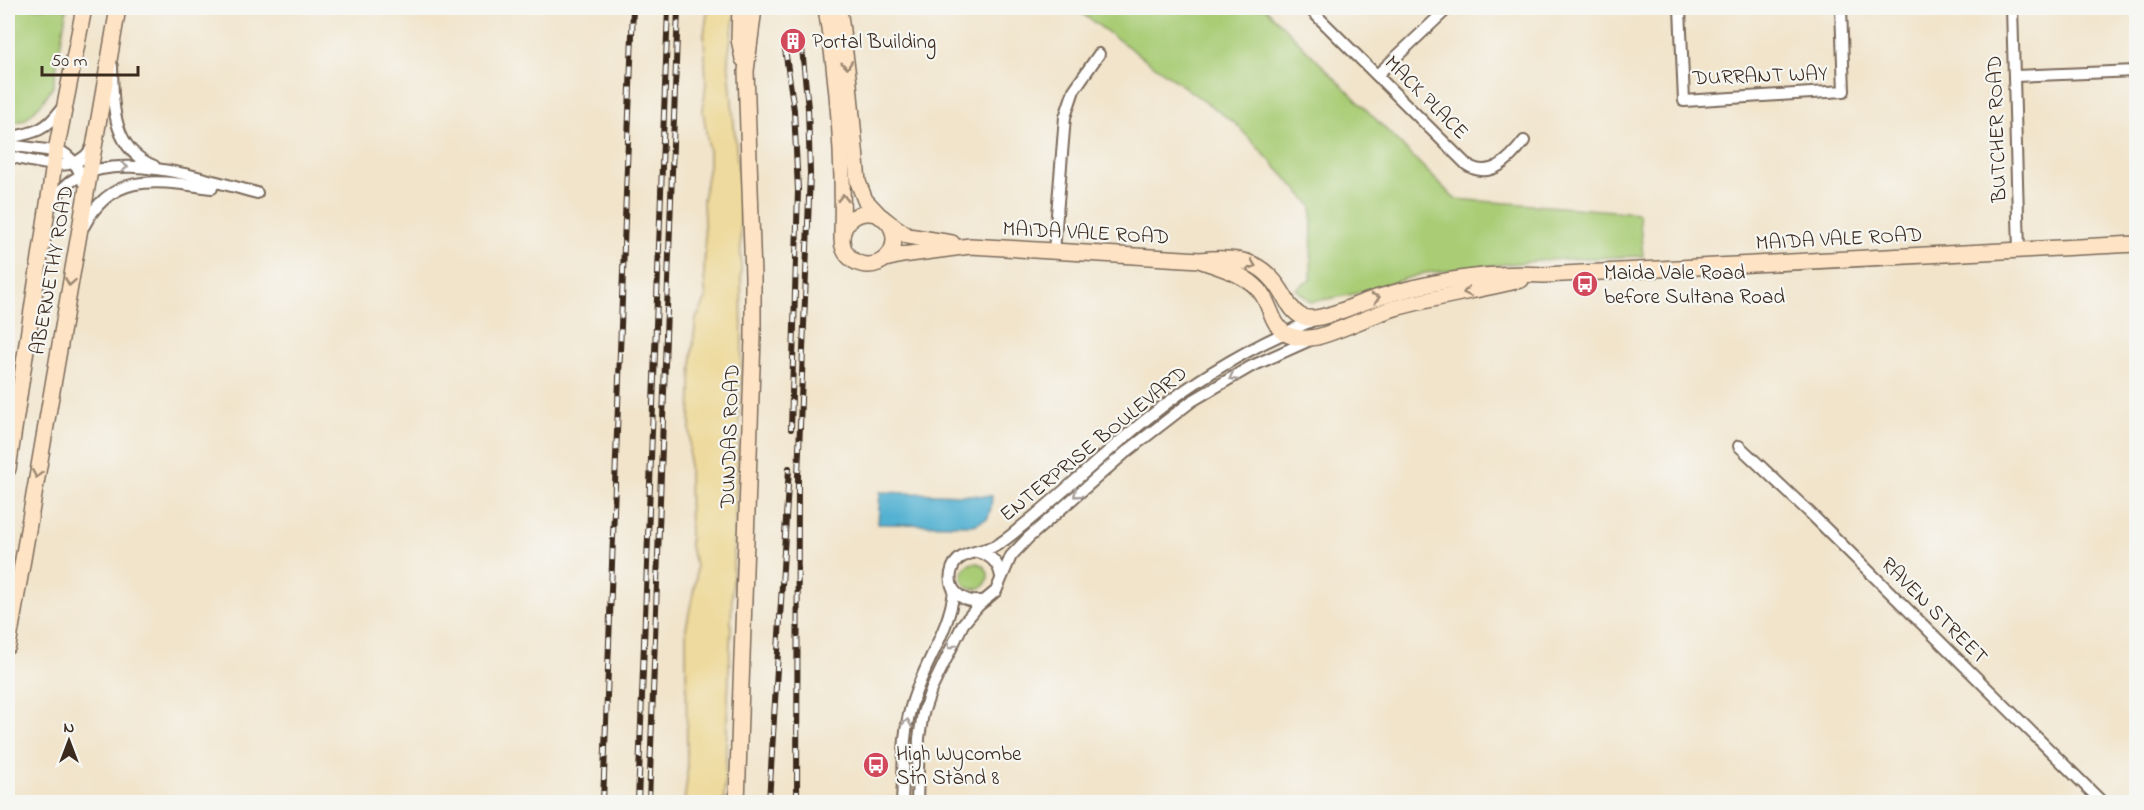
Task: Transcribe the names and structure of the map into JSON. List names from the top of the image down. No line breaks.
{"streets":{"main road":["MAIDA VALE ROAD","ABERNETHY ROAD","DUNDAS ROAD"],"street":["DURRANT WAY","MACK PLACE","BUTCHER ROAD","ENTERPRISE BOULEVARD","RAVEN STREET"]},"crossings":[["BUTCHER ROAD","MAIDA VALE ROAD"],["MAIDA VALE ROAD","ENTERPRISE BOULEVARD"]],"places":{"building":["Portal Building"],"bus stop":["Maida Vale Road before Sultana Road","High Wycombe Stn Stand 8"]},"scale_bar":"50 m","north":"top"}
